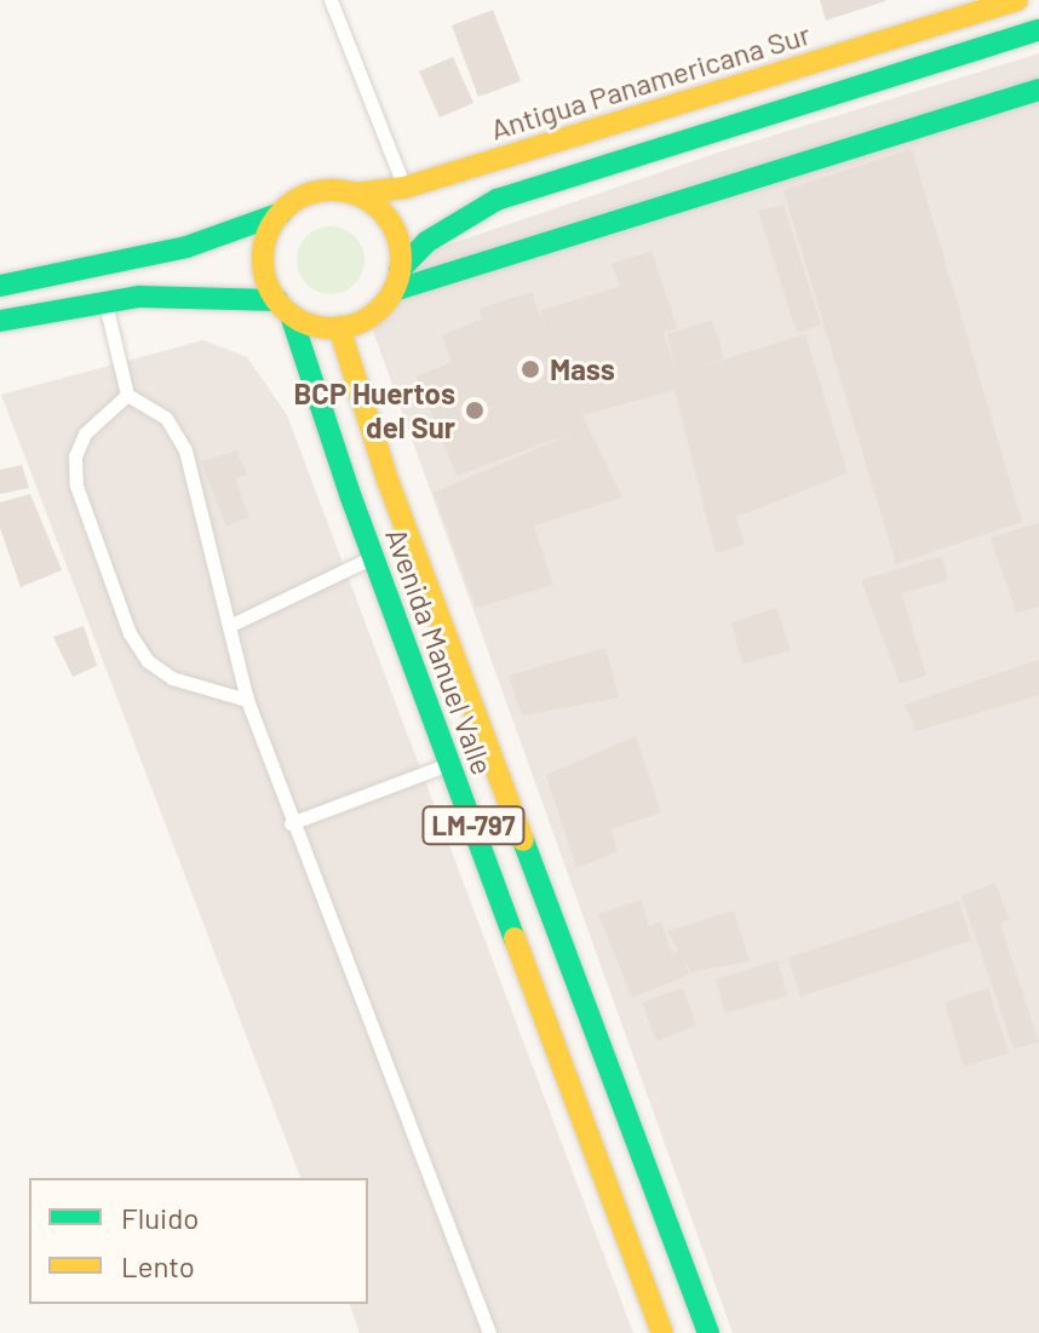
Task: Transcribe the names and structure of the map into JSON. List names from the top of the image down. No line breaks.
{"streets":{"main road":["Antigua Panamericana Sur","Avenida Manuel Valle","LM-797"]},"crossings":[["Antigua Panamericana Sur","Avenida Manuel Valle"],["Antigua Panamericana Sur","LM-797"],["Avenida Manuel Valle","LM-797"]],"places":["Mass","BCP Huertos del Sur"],"legend":["Fluido","Lento"]}
